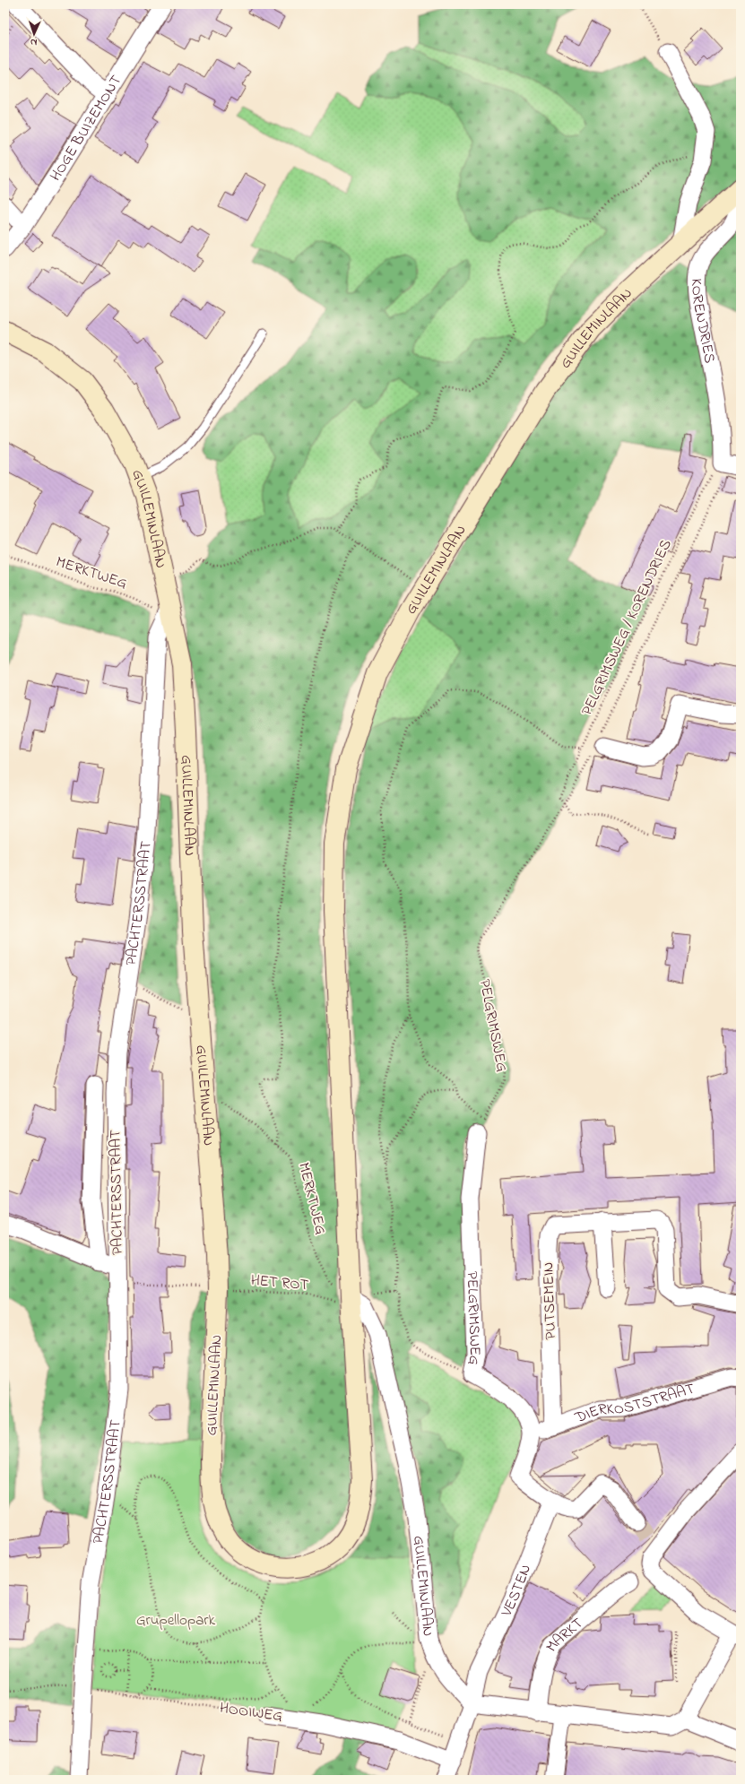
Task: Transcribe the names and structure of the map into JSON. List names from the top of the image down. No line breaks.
{"streets":{"main road":["GUILLEMINLAAN"],"street":["HOGE BUIZEMONT","KORENDRIES","PACHTERSSTRAAT","PELGRIMSWEG","PUTSEMEIN","DIERKOSTSTRAAT","VESTEN","MARKT","HOOIWEG"],"path":["MERKTWEG","PELGRIMSWEG / KORENDRIES","HET ROT"]},"crossings":[["KORENDRIES","GUILLEMINLAAN"],["KORENDRIES","PELGRIMSWEG / KORENDRIES"],["KORENDRIES","PELGRIMSWEG"],["GUILLEMINLAAN","MERKTWEG"],["GUILLEMINLAAN","PACHTERSSTRAAT"],["GUILLEMINLAAN","VESTEN"],["MERKTWEG","PACHTERSSTRAAT"],["PELGRIMSWEG / KORENDRIES","PELGRIMSWEG"],["PUTSEMEIN","DIERKOSTSTRAAT"],["VESTEN","HOOIWEG"]],"parks":["Grupellopark"],"north":"bottom"}
